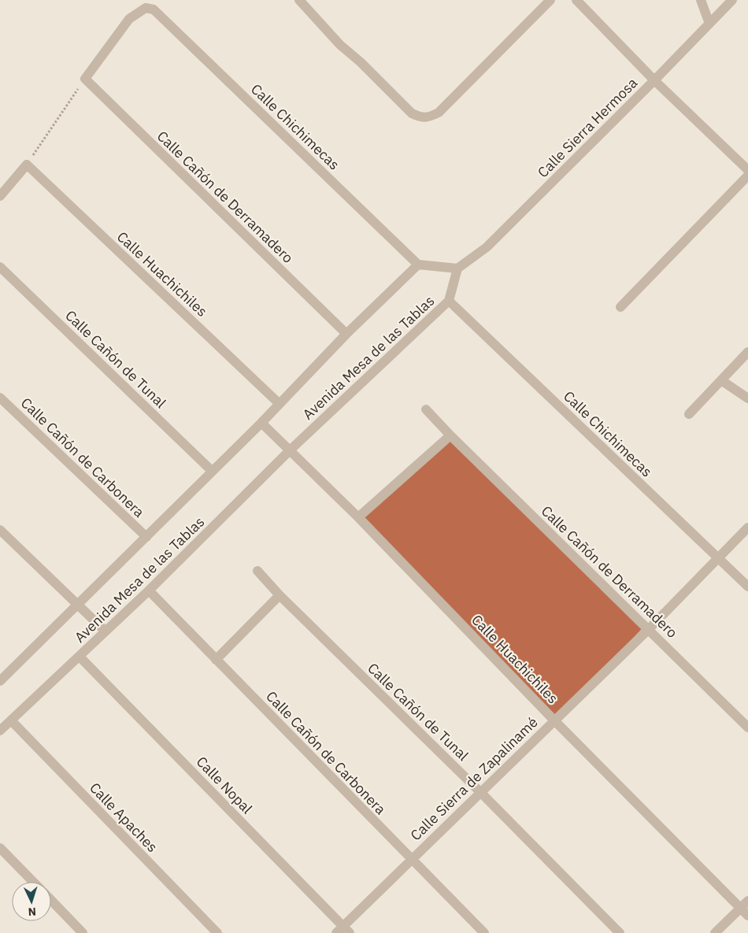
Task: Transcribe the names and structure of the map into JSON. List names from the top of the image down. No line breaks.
{"streets":{"street":["Calle Chichimecas","Calle Sierra Hermosa","Calle Cañón de Derramadero","Calle Huachichiles","Avenida Mesa de las Tablas","Calle Cañón de Tunal","Calle Cañón de Carbonera","Calle Sierra de Zapalinamé","Calle Nopal","Calle Apaches"]},"crossings":[["Calle Chichimecas","Calle Cañón de Derramadero"],["Calle Chichimecas","Avenida Mesa de las Tablas"],["Calle Chichimecas","Calle Sierra de Zapalinamé"],["Calle Sierra Hermosa","Avenida Mesa de las Tablas"],["Calle Cañón de Derramadero","Avenida Mesa de las Tablas"],["Calle Cañón de Derramadero","Calle Sierra de Zapalinamé"],["Calle Huachichiles","Avenida Mesa de las Tablas"],["Calle Huachichiles","Calle Sierra de Zapalinamé"],["Avenida Mesa de las Tablas","Calle Cañón de Tunal"],["Avenida Mesa de las Tablas","Calle Cañón de Carbonera"],["Avenida Mesa de las Tablas","Calle Nopal"],["Avenida Mesa de las Tablas","Calle Apaches"],["Calle Cañón de Tunal","Calle Sierra de Zapalinamé"],["Calle Cañón de Carbonera","Calle Sierra de Zapalinamé"],["Calle Sierra de Zapalinamé","Calle Nopal"]],"north":"bottom"}
